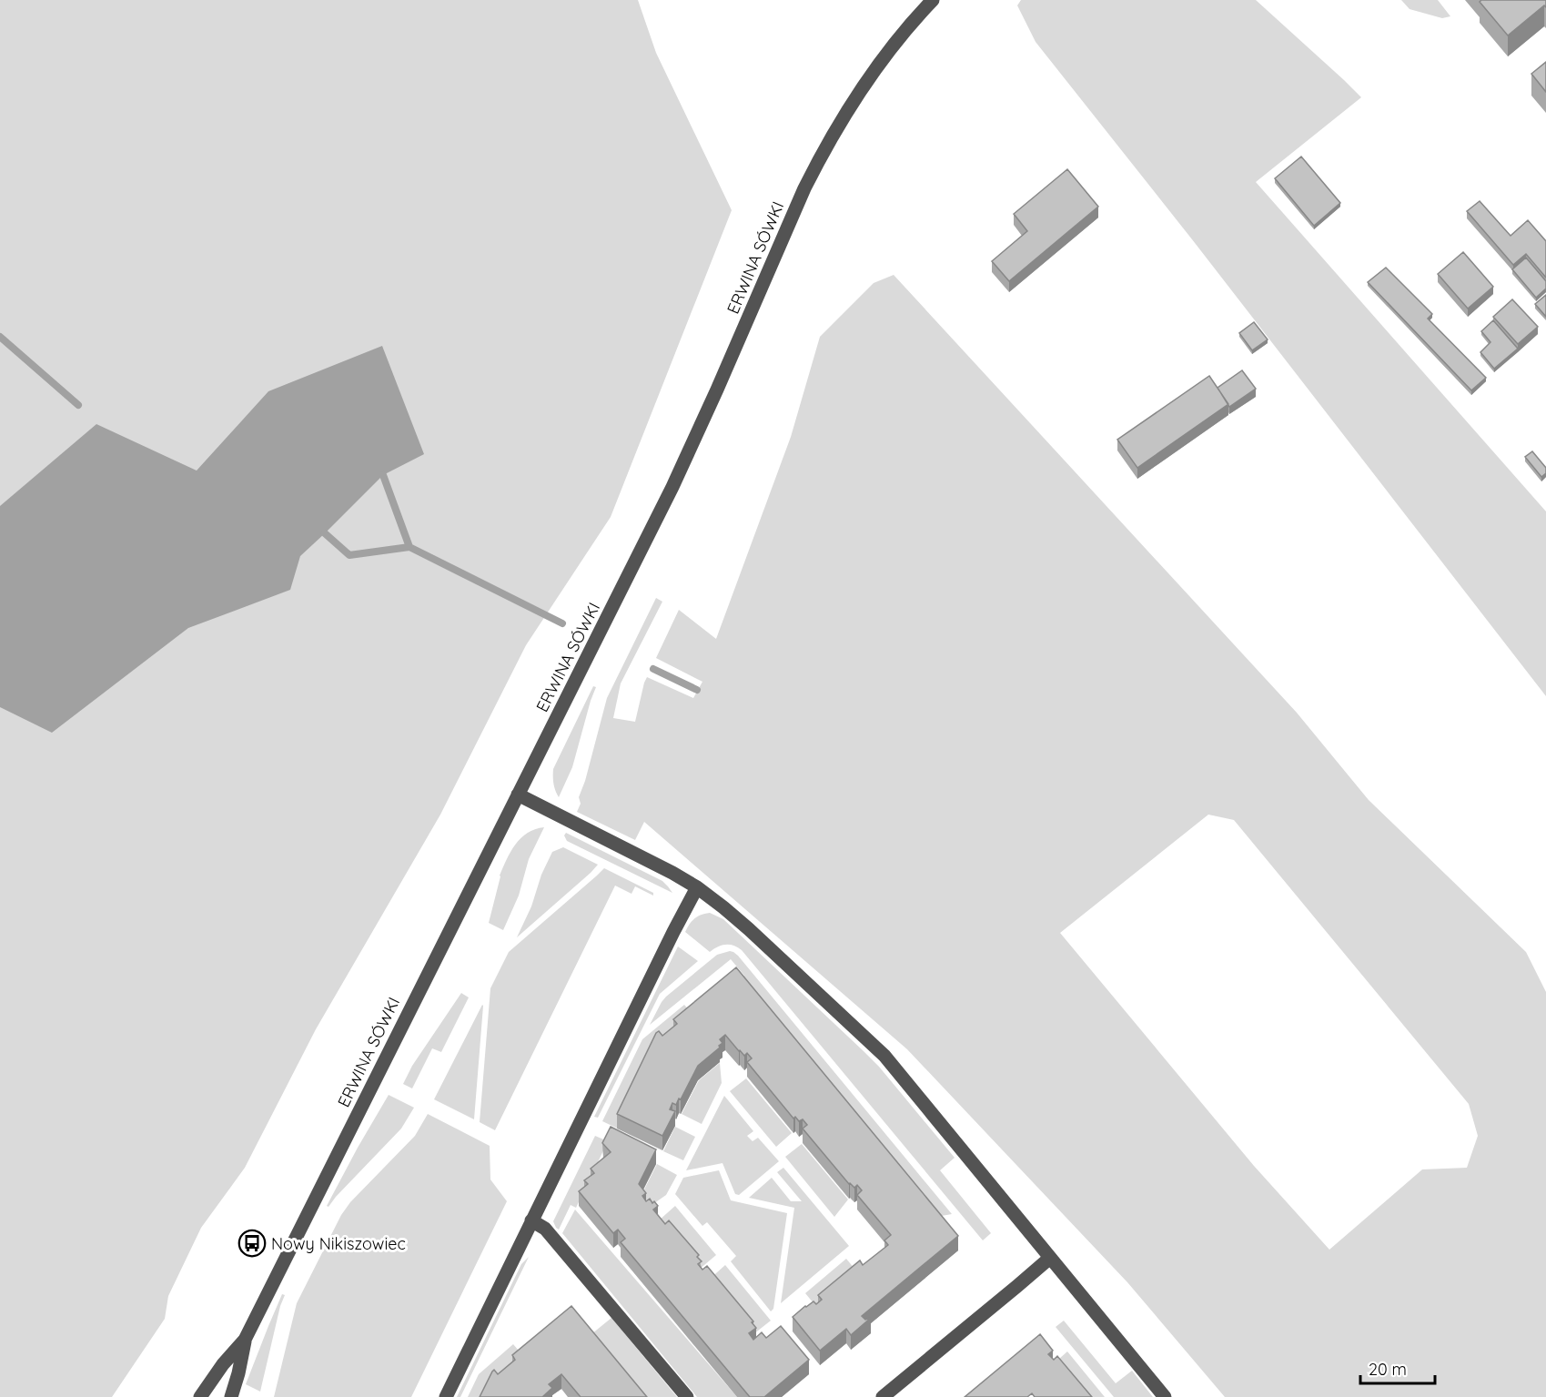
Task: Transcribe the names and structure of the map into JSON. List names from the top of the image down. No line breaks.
{"streets":{"street":["ERWINA SÓWKI"]},"places":{"bus stop":["Nowy Nikiszowiec"]},"scale_bar":"20 m"}
